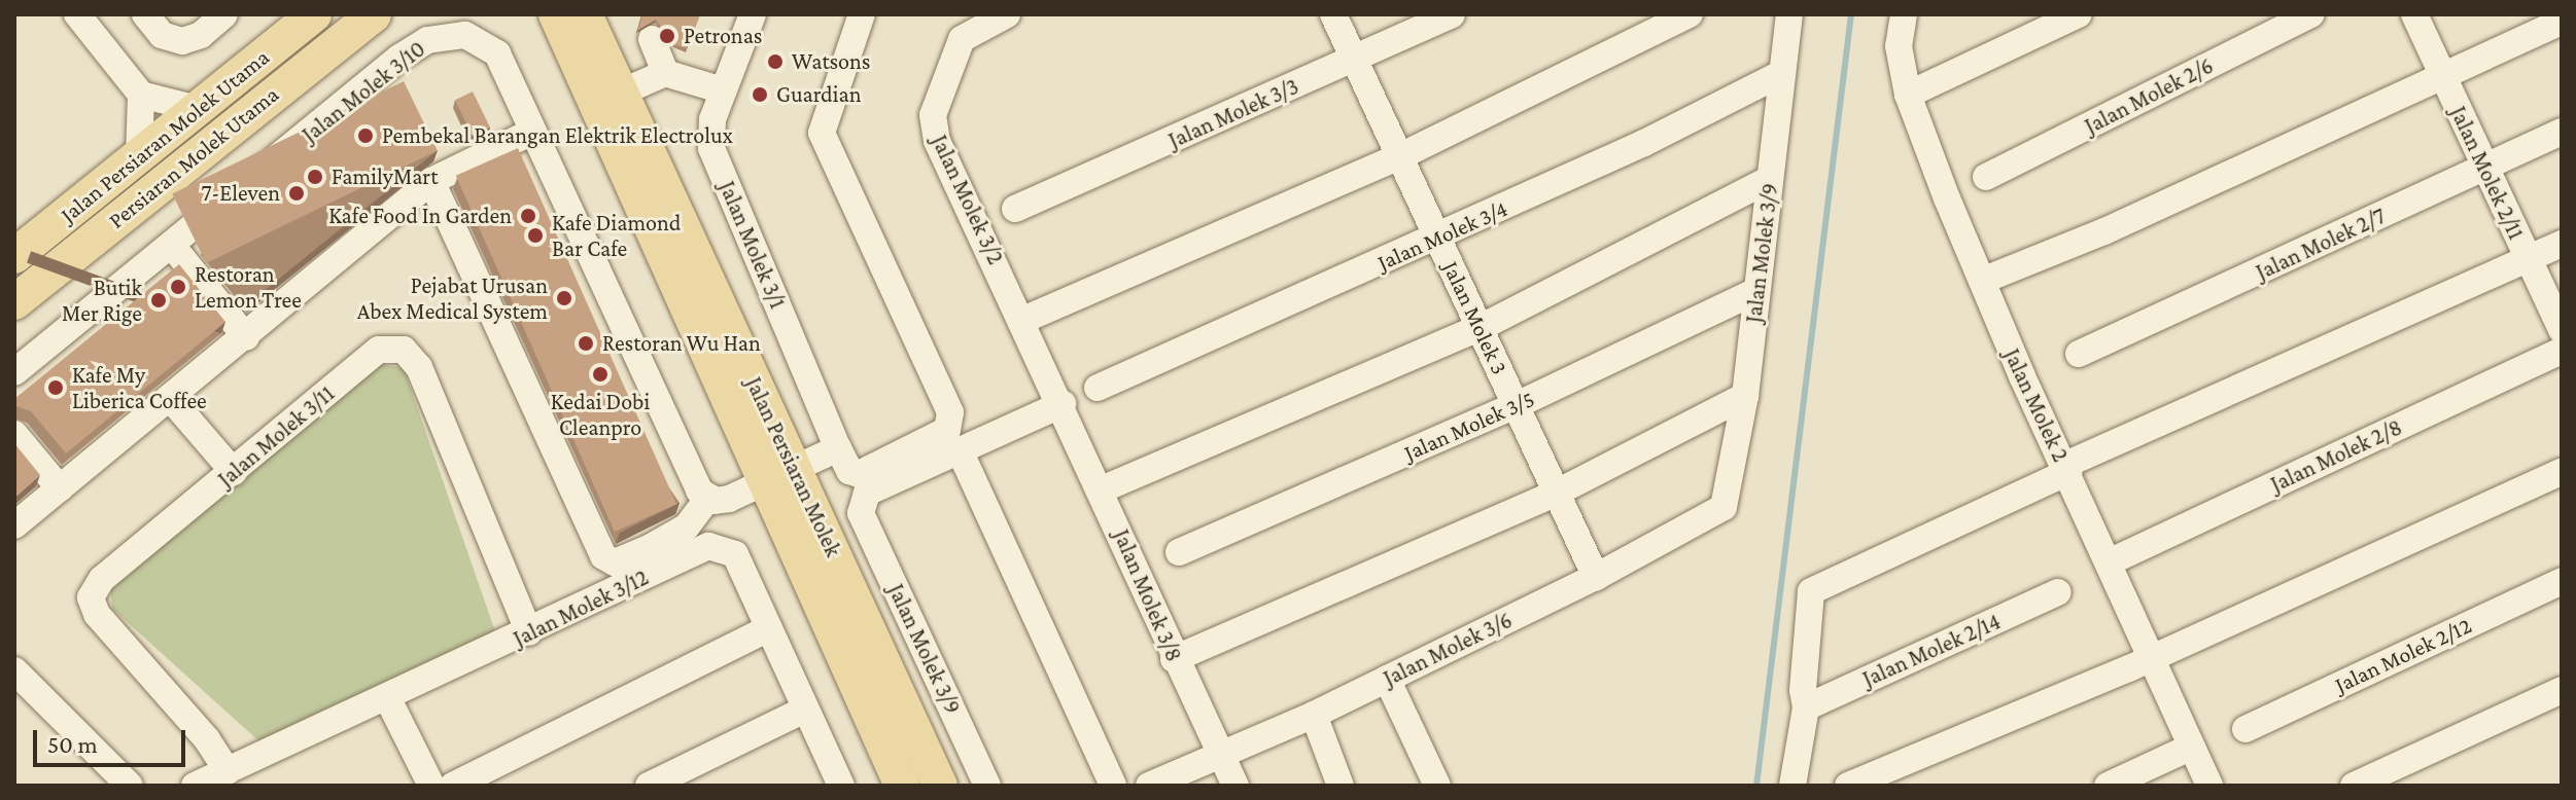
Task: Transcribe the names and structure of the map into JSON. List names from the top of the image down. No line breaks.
{"streets":{"main road":["Jalan Persiaran Molek Utama","Persiaran Molek Utama","Jalan Persiaran Molek"],"street":["Jalan Molek 3/10","Jalan Molek 2/6","Jalan Molek 3/3","Jalan Molek 2/11","Jalan Molek 3/2","Jalan Molek 3/4","Jalan Molek 2/7","Jalan Molek 3/1","Jalan Molek 3/9","Jalan Molek 3","Jalan Molek 2","Jalan Molek 3/5","Jalan Molek 3/11","Jalan Molek 2/8","Jalan Molek 3/8","Jalan Molek 3/12","Jalan Molek 3/6","Jalan Molek 2/14","Jalan Molek 2/12"]},"crossings":[["Jalan Molek 3/3","Jalan Molek 3"],["Jalan Molek 2/11","Jalan Molek 2/7"],["Jalan Molek 3/2","Jalan Molek 3/8"],["Jalan Molek 3/4","Jalan Molek 3/9"],["Jalan Molek 3/4","Jalan Molek 3"],["Jalan Molek 3/9","Jalan Molek 3/5"],["Jalan Molek 3/9","Jalan Molek 3/6"],["Jalan Molek 3","Jalan Molek 3/5"],["Jalan Molek 3","Jalan Molek 3/6"],["Jalan Molek 2","Jalan Molek 2/8"],["Jalan Molek 3/11","Jalan Molek 3/12"],["Jalan Molek 3/8","Jalan Molek 3/6"]],"places":["Petronas","Watsons","Guardian","Pembekal Barangan Elektrik Electrolux","FamilyMart","7-Eleven","Kafe Food In Garden","Kafe Diamond Bar Cafe","Restoran Lemon Tree","Pejabat Urusan Abex Medical System","Butik Mer Rige","Restoran Wu Han","Kedai Dobi Cleanpro","Kafe My Liberica Coffee"],"scale_bar":"50 m"}
